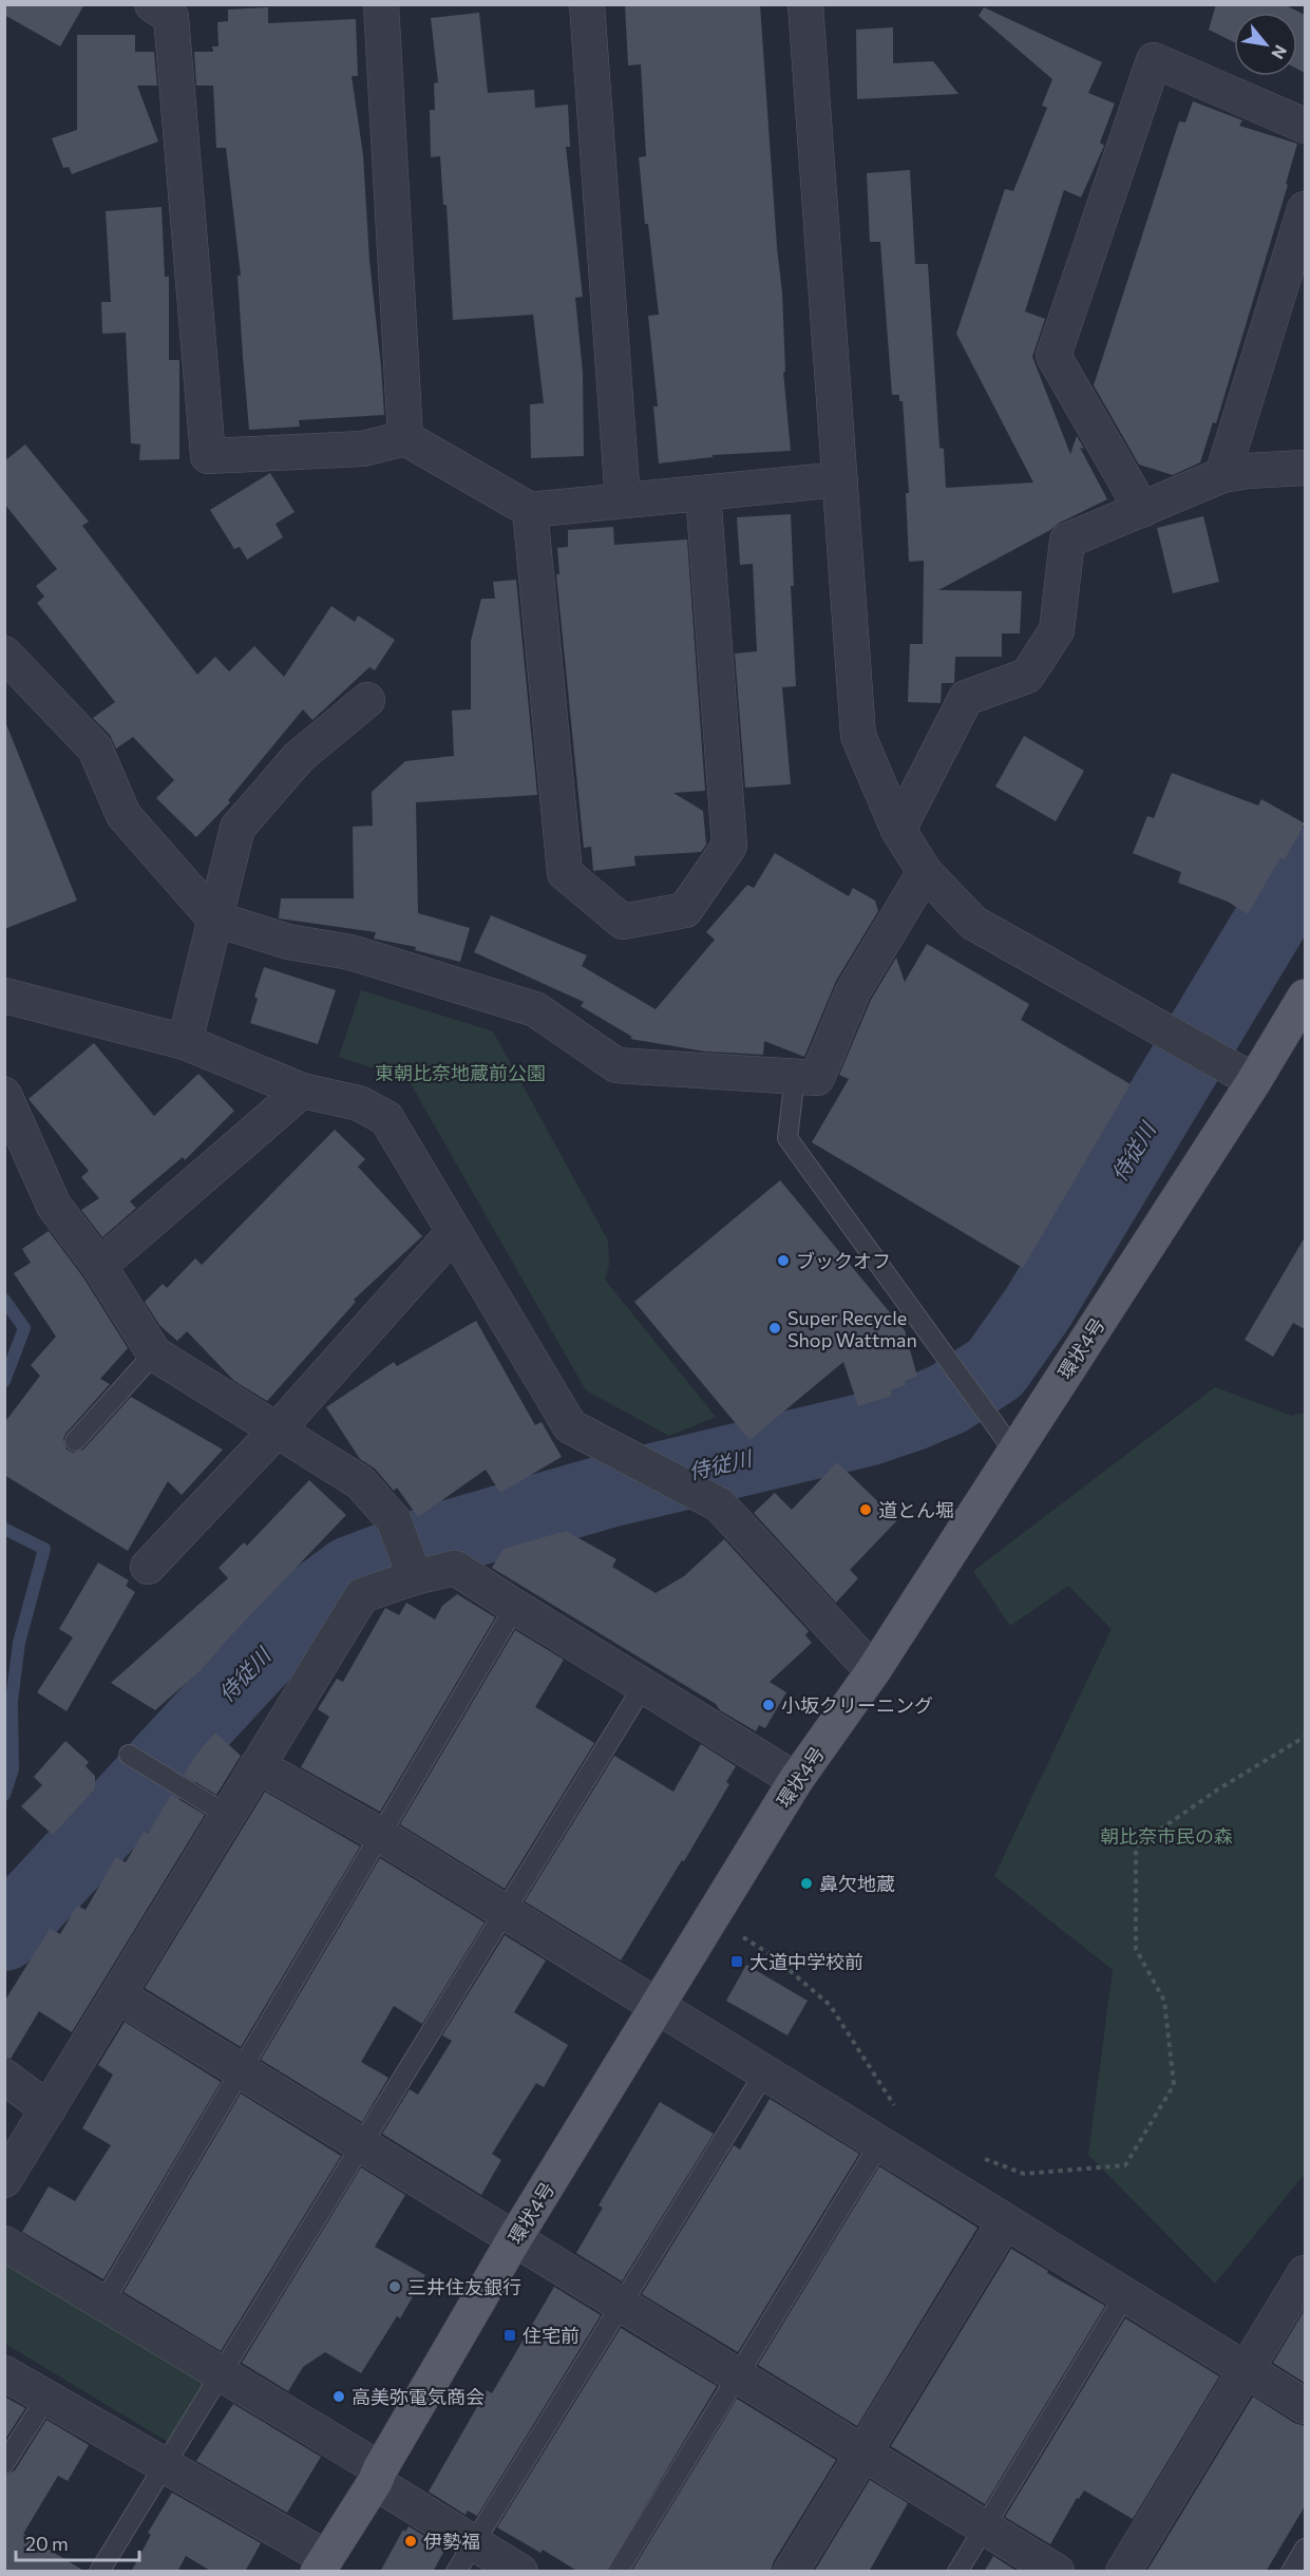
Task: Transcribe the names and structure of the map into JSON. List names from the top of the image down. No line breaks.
{"streets":{"main road":["環状4号"]},"water":["侍従川"],"parks":["東朝比奈地蔵前公園","朝比奈市民の森"],"places":{"other":["ブックオフ","Super Recycle Shop Wattman","道とん堀","小坂クリーニング","鼻欠地蔵","三井住友銀行","高美弥電気商会","伊勢福"],"transit":["大道中学校前","住宅前"]},"scale_bar":"20 m","north":"bottom right"}
